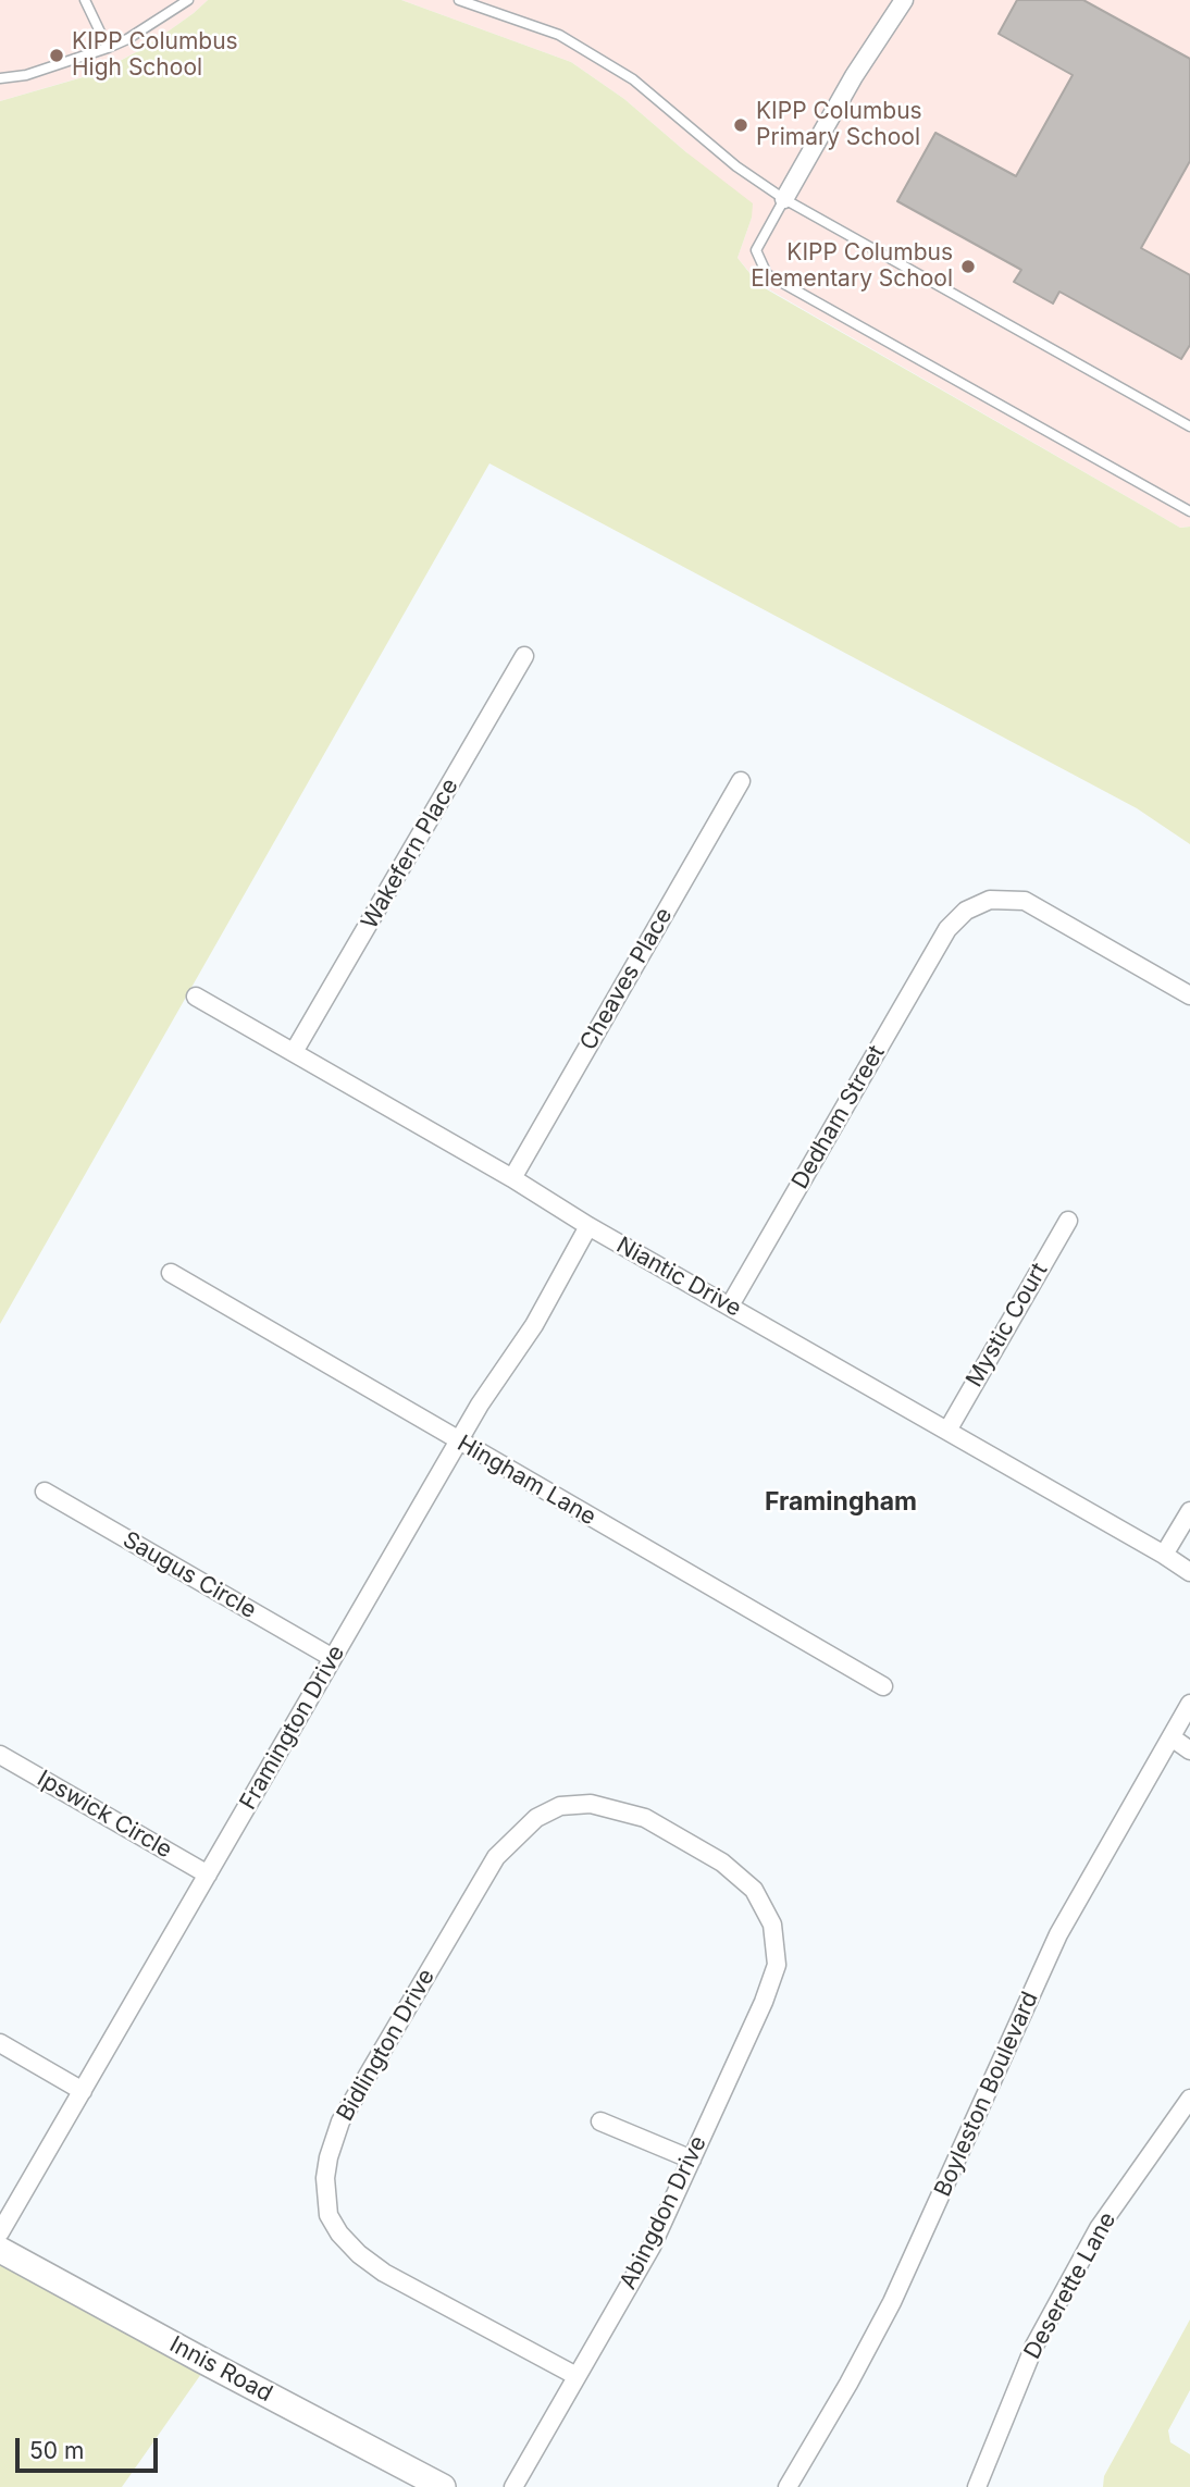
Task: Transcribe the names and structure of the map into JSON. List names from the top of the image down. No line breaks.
{"streets":{"main road":["Innis Road"],"street":["Wakefern Place","Cheaves Place","Dedham Street","Niantic Drive","Mystic Court","Hingham Lane","Saugus Circle","Framington Drive","Ipswick Circle","Bidlington Drive","Boyleston Boulevard","Abingdon Drive","Deserette Lane"]},"crossings":[["Wakefern Place","Niantic Drive"],["Cheaves Place","Niantic Drive"],["Dedham Street","Niantic Drive"],["Niantic Drive","Mystic Court"],["Niantic Drive","Framington Drive"],["Hingham Lane","Framington Drive"],["Saugus Circle","Framington Drive"],["Framington Drive","Ipswick Circle"],["Bidlington Drive","Abingdon Drive"]],"districts":["Framingham"],"places":["KIPP Columbus High School","KIPP Columbus Primary School","KIPP Columbus Elementary School"],"scale_bar":"50 m"}
